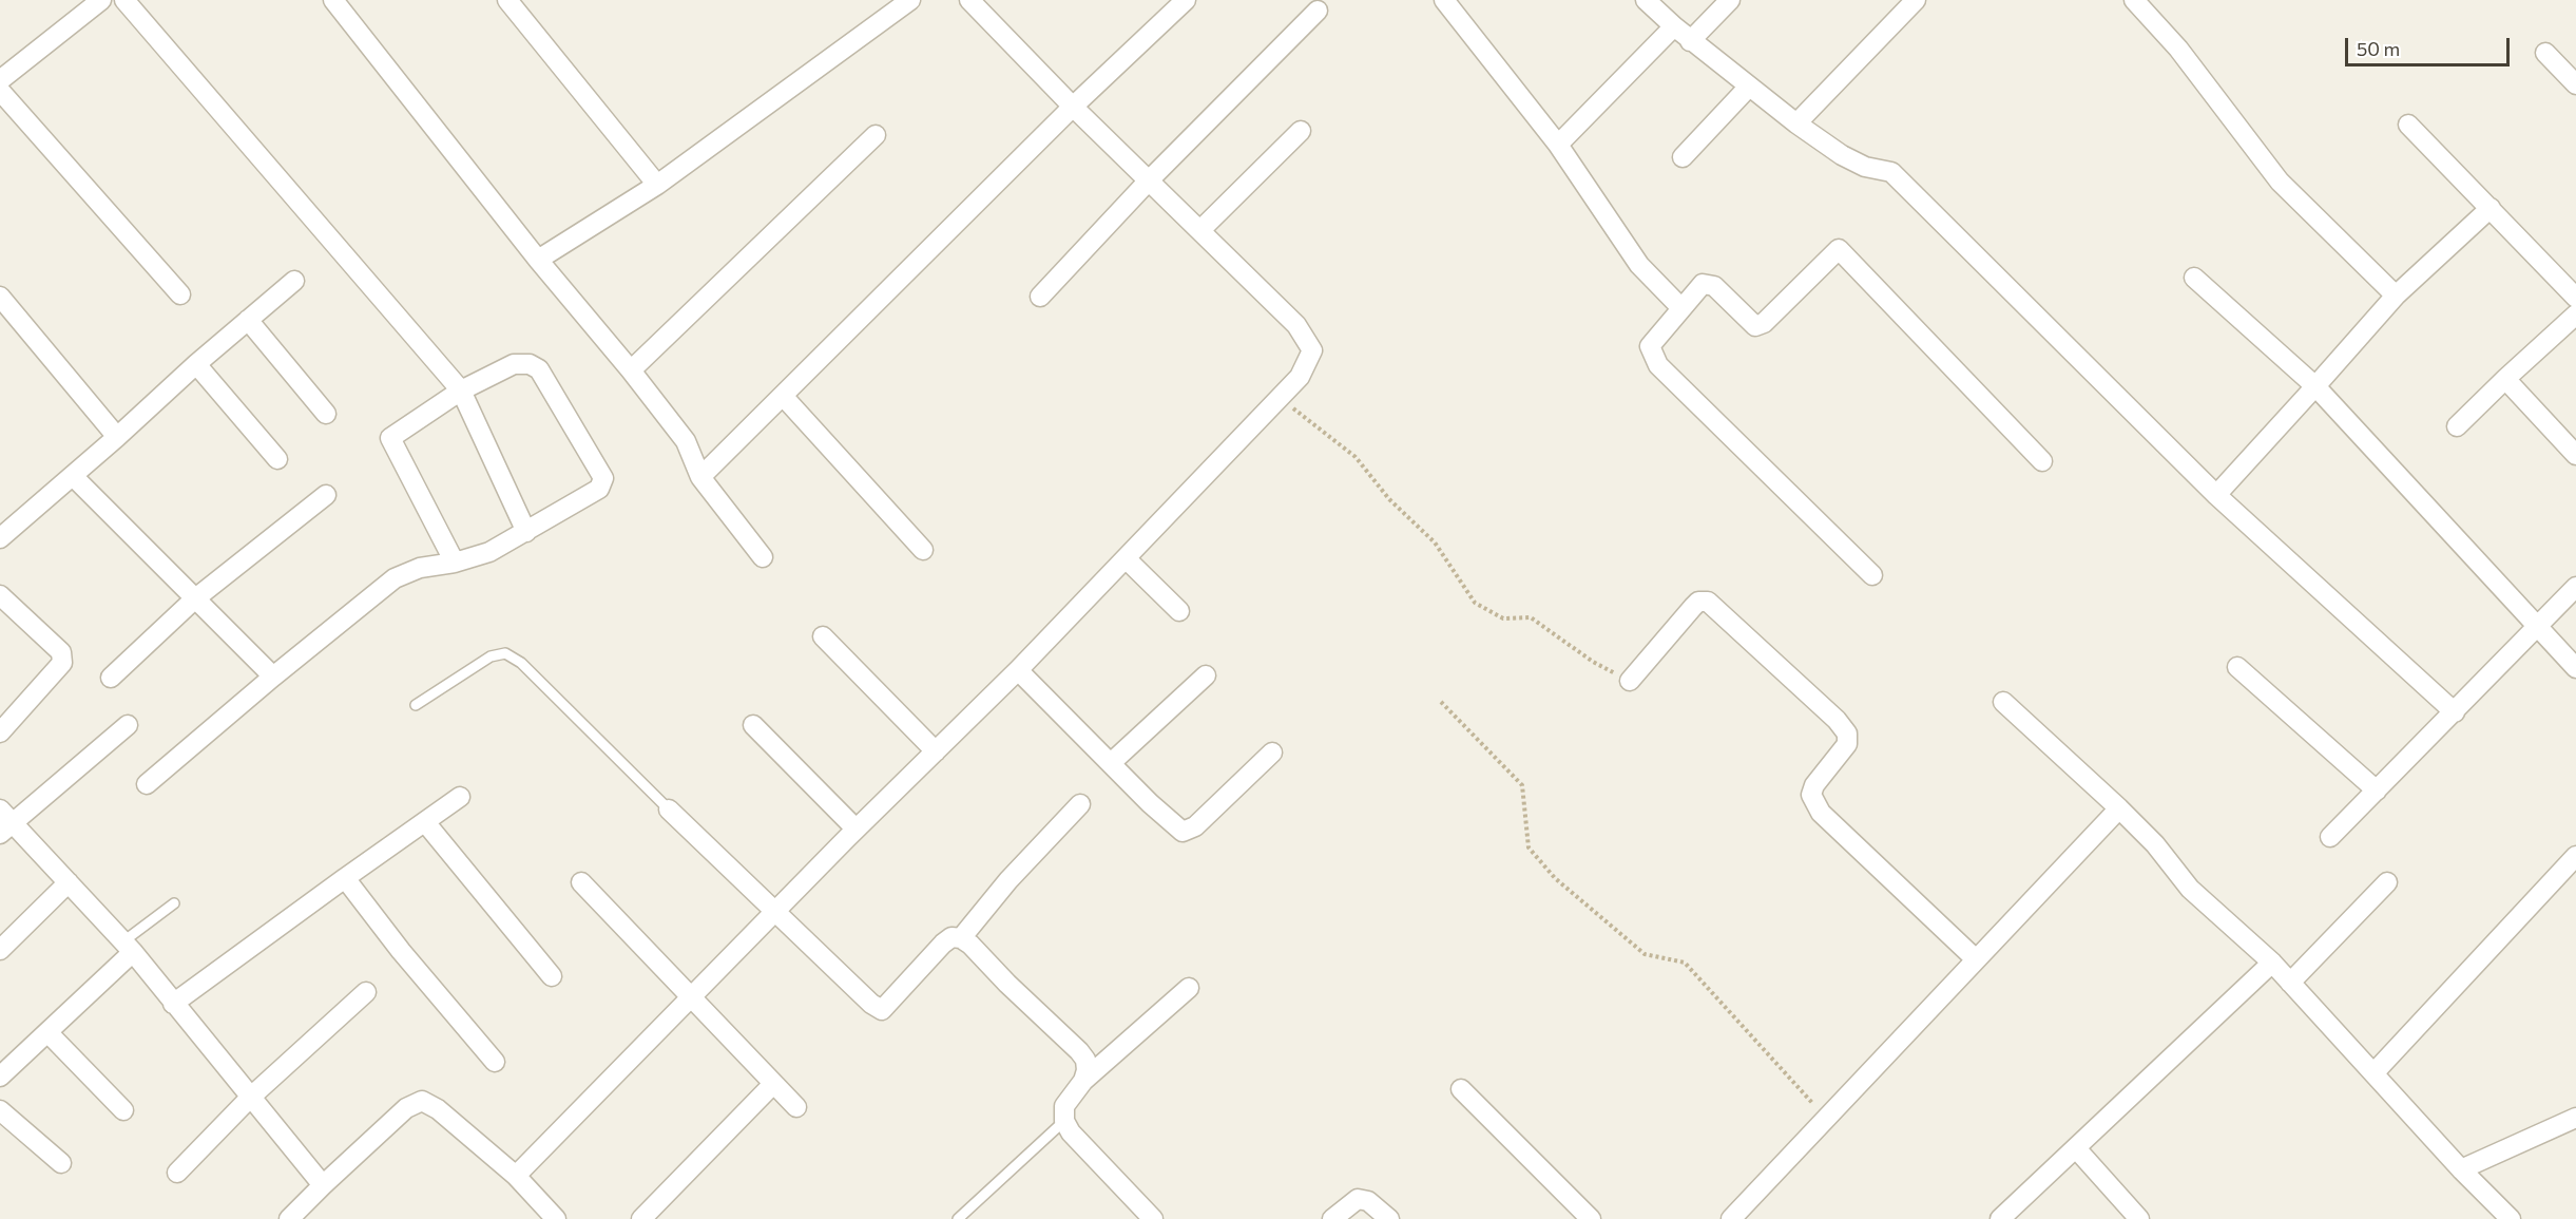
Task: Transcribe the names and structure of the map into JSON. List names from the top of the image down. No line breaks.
{"scale_bar":"50 m"}
